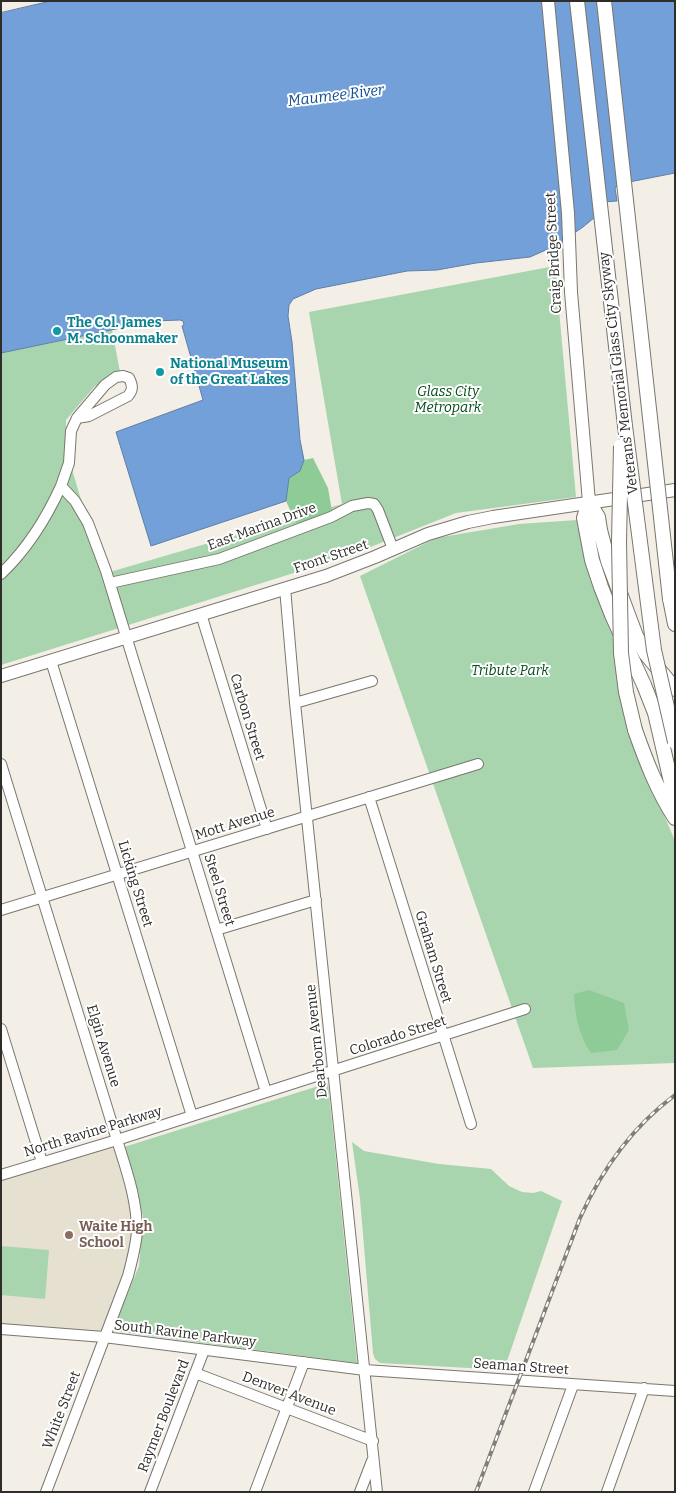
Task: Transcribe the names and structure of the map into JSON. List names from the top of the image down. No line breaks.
{"streets":{"highway":["Veterans' Memorial Glass City Skyway"],"main road":["Craig Bridge Street","Front Street"],"street":["East Marina Drive","Carbon Street","Mott Avenue","Licking Street","Steel Street","Graham Street","Colorado Street","Dearborn Avenue","Elgin Avenue","North Ravine Parkway","South Ravine Parkway","Seaman Street","Denver Avenue","White Street","Raymer Boulevard"]},"crossings":[["Craig Bridge Street","Front Street"],["East Marina Drive","Front Street"],["East Marina Drive","Steel Street"],["Front Street","Carbon Street"],["Front Street","Licking Street"],["Front Street","Steel Street"],["Front Street","Dearborn Avenue"],["Carbon Street","Mott Avenue"],["Mott Avenue","Licking Street"],["Mott Avenue","Steel Street"],["Mott Avenue","Graham Street"],["Mott Avenue","Dearborn Avenue"],["Mott Avenue","Elgin Avenue"],["Licking Street","Colorado Street"],["Licking Street","North Ravine Parkway"],["Steel Street","Colorado Street"],["Graham Street","Colorado Street"],["Colorado Street","Dearborn Avenue"],["Colorado Street","North Ravine Parkway"],["Dearborn Avenue","South Ravine Parkway"],["Dearborn Avenue","Seaman Street"],["Dearborn Avenue","Denver Avenue"],["Elgin Avenue","North Ravine Parkway"],["Elgin Avenue","South Ravine Parkway"],["Elgin Avenue","White Street"],["South Ravine Parkway","Seaman Street"],["South Ravine Parkway","White Street"],["South Ravine Parkway","Raymer Boulevard"],["Denver Avenue","Raymer Boulevard"]],"water":["Maumee River"],"parks":["Glass City Metropark","Tribute Park"],"places":["The Col. James M. Schoonmaker","National Museum of the Great Lakes","Waite High School"]}
